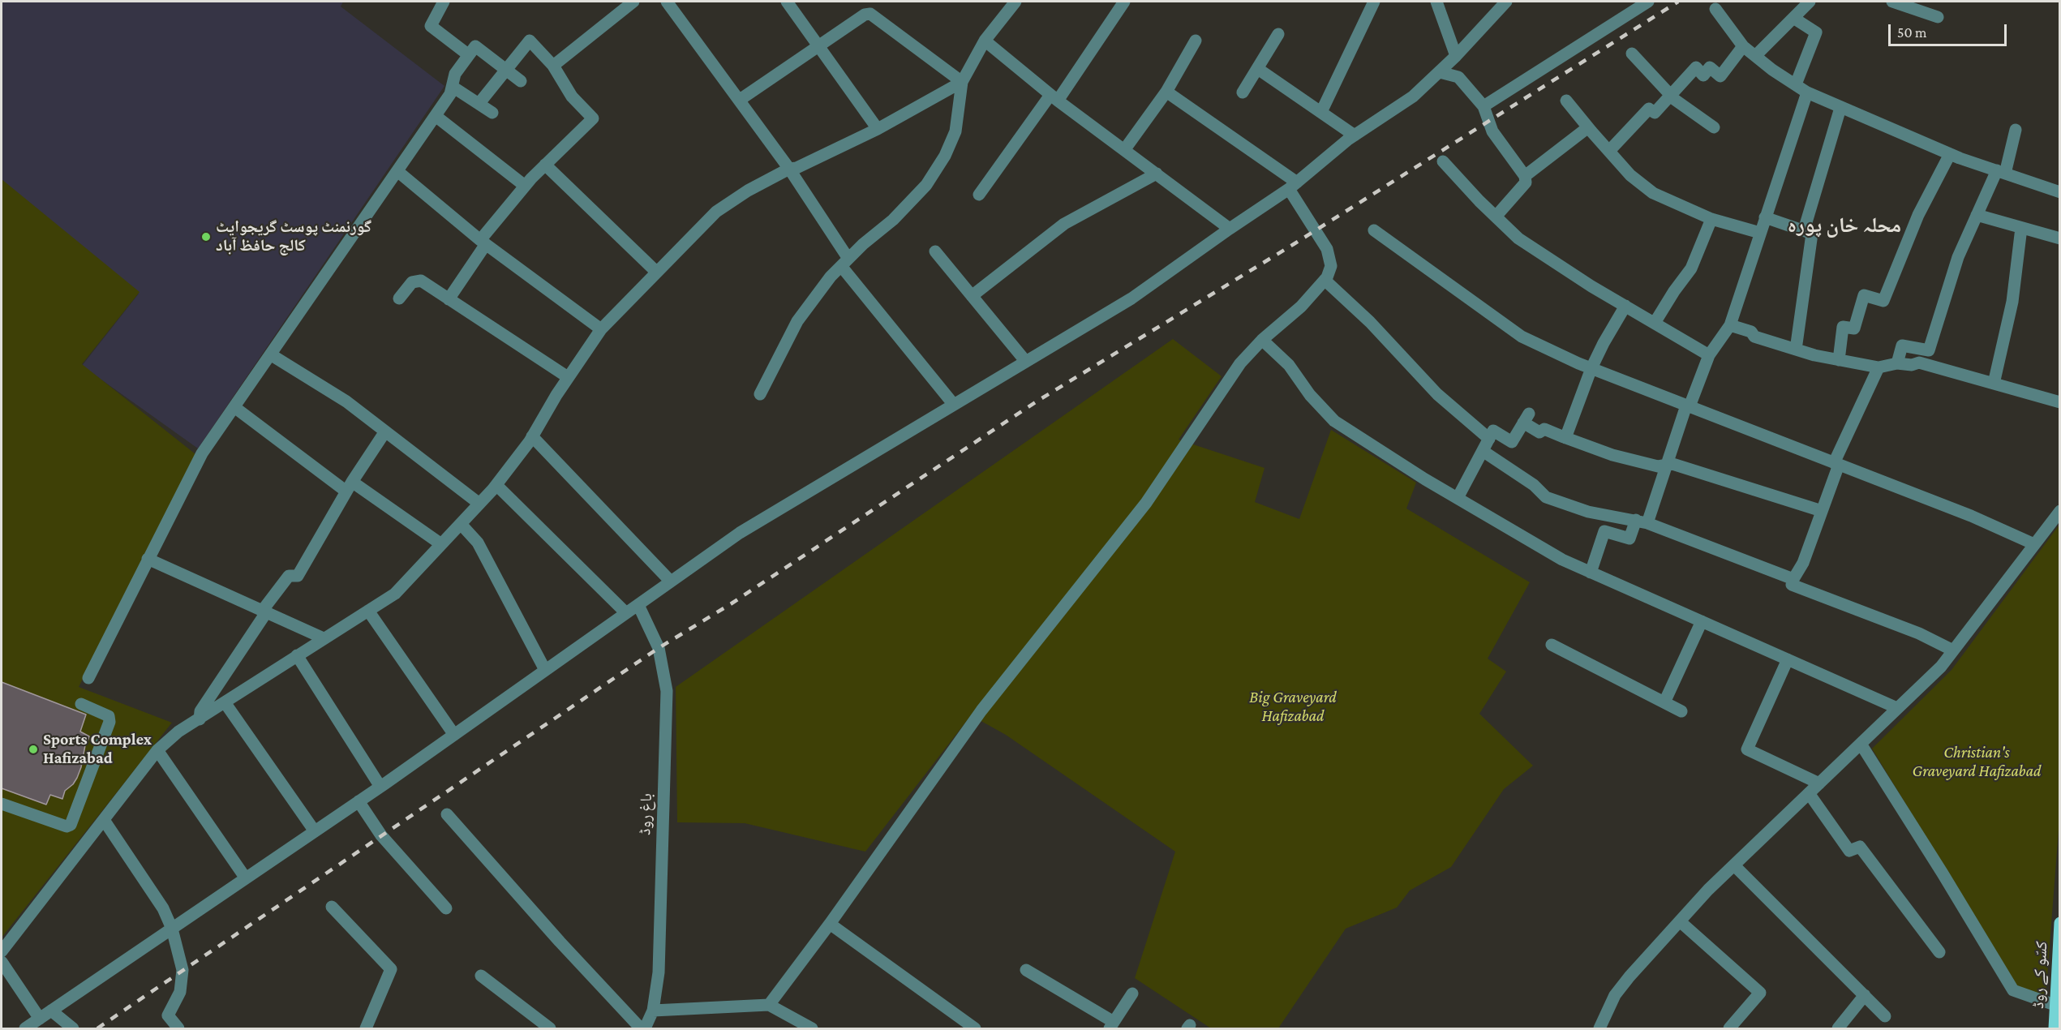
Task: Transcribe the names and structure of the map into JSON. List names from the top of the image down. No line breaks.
{"streets":{"main road":["کسّو کے روڈ"],"street":["باغ روڈ"]},"districts":["محلہ خان پورہ"],"parks":["Big Graveyard Hafizabad","Christian's Graveyard Hafizabad"],"places":["گورنمنٹ پوسٹ گریجوایٹ کالج حافظ آباد","Sports Complex Hafizabad"],"scale_bar":"50 m"}
